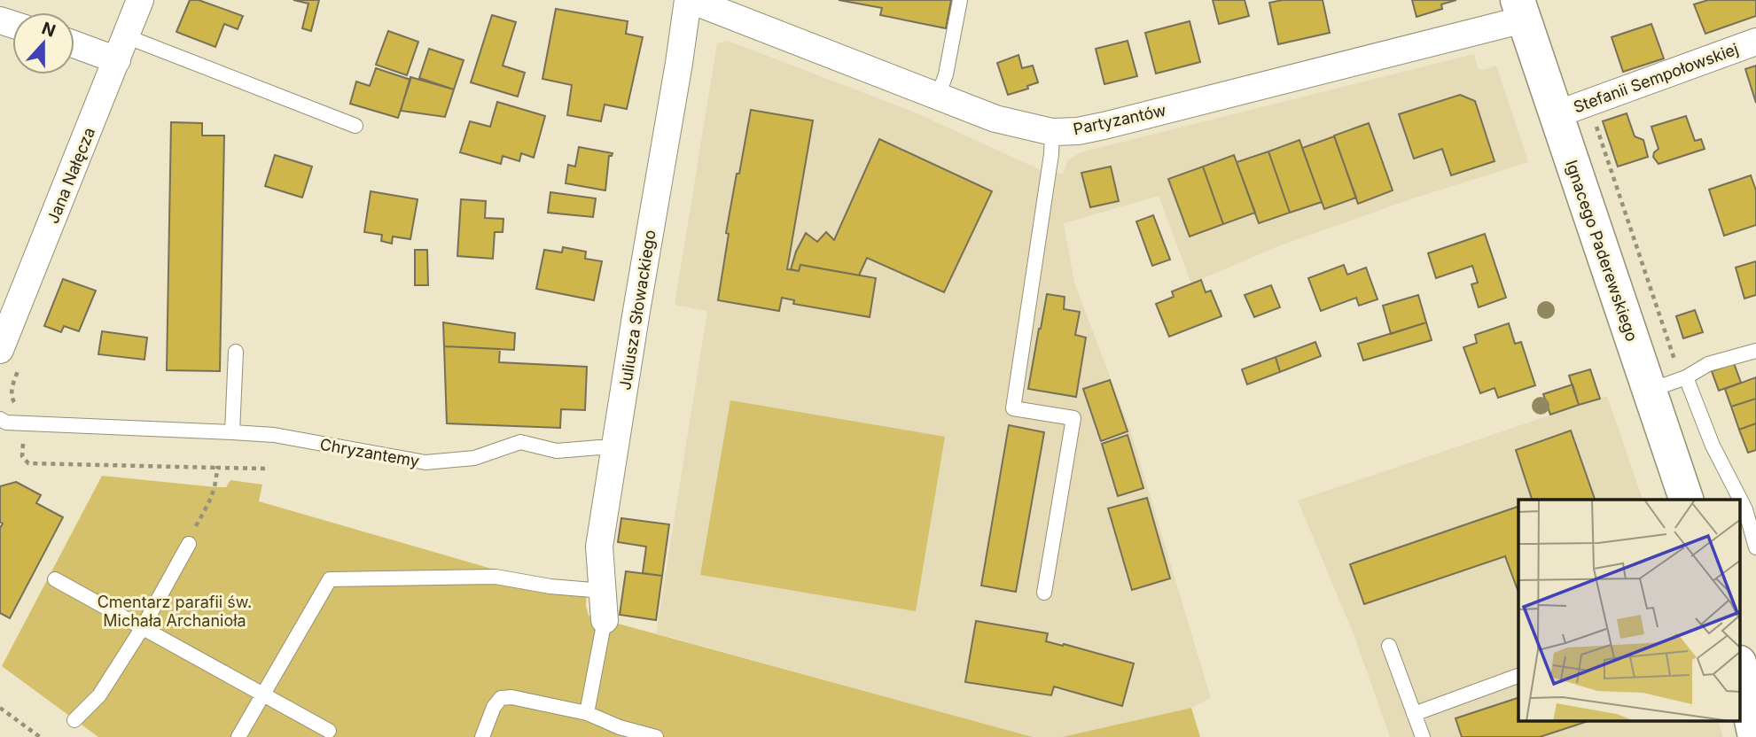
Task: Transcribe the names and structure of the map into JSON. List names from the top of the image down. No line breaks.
{"streets":{"street":["Stefanii Sempołowskiej","Partyzantów","Jana Nałęcza","Ignacego Paderewskiego","Juliusza Słowackiego"],"lane":["Chryzantemy"]},"crossings":[["Stefanii Sempołowskiej","Ignacego Paderewskiego"],["Partyzantów","Ignacego Paderewskiego"],["Partyzantów","Juliusza Słowackiego"],["Juliusza Słowackiego","Chryzantemy"]],"parks":["Cmentarz parafii św. Michała Archanioła"],"north":"top"}
